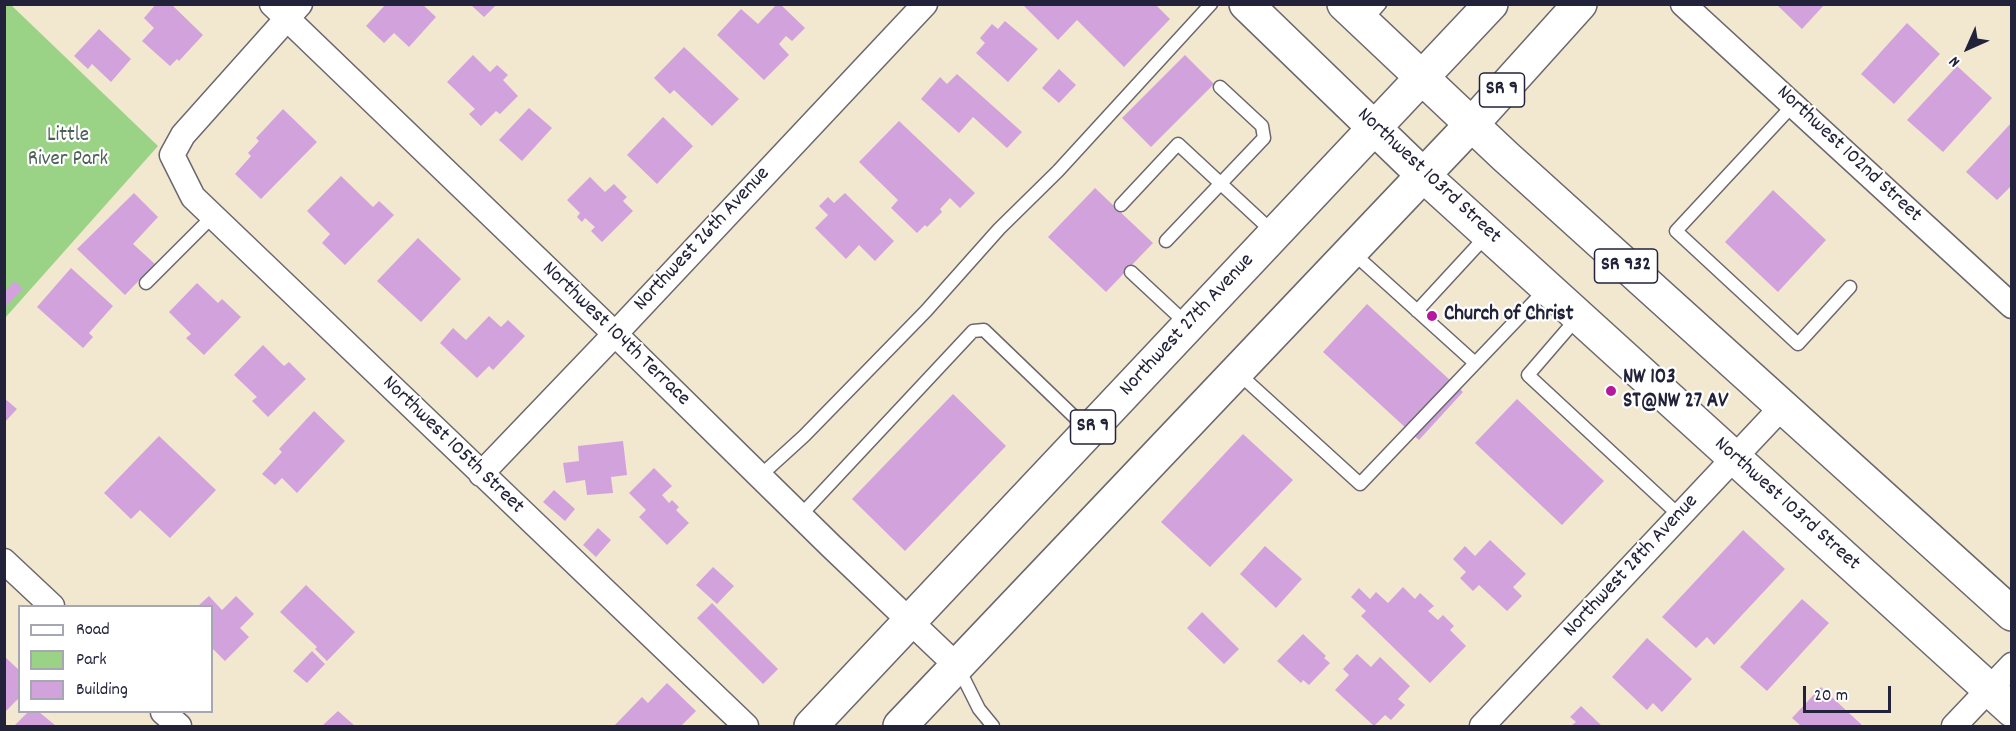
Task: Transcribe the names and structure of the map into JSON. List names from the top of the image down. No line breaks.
{"streets":{"main road":["SR 9","Northwest 103rd Street","SR 932","Northwest 27th Avenue"],"street":["Northwest 102nd Street","Northwest 26th Avenue","Northwest 104th Terrace","Northwest 105th Street","Northwest 28th Avenue"]},"crossings":[["SR 9","Northwest 103rd Street"],["SR 9","SR 932"],["SR 9","Northwest 104th Terrace"],["Northwest 103rd Street","Northwest 27th Avenue"],["Northwest 103rd Street","Northwest 28th Avenue"],["Northwest 26th Avenue","Northwest 104th Terrace"],["Northwest 26th Avenue","Northwest 105th Street"],["SR 932","Northwest 27th Avenue"],["SR 932","Northwest 28th Avenue"],["Northwest 27th Avenue","Northwest 104th Terrace"],["Northwest 104th Terrace","Northwest 105th Street"]],"parks":["Little River Park"],"places":["Church of Christ","NW 103 ST@NW 27 AV"],"legend":["Road","Park","Building"],"scale_bar":"20 m","north":"bottom left"}
